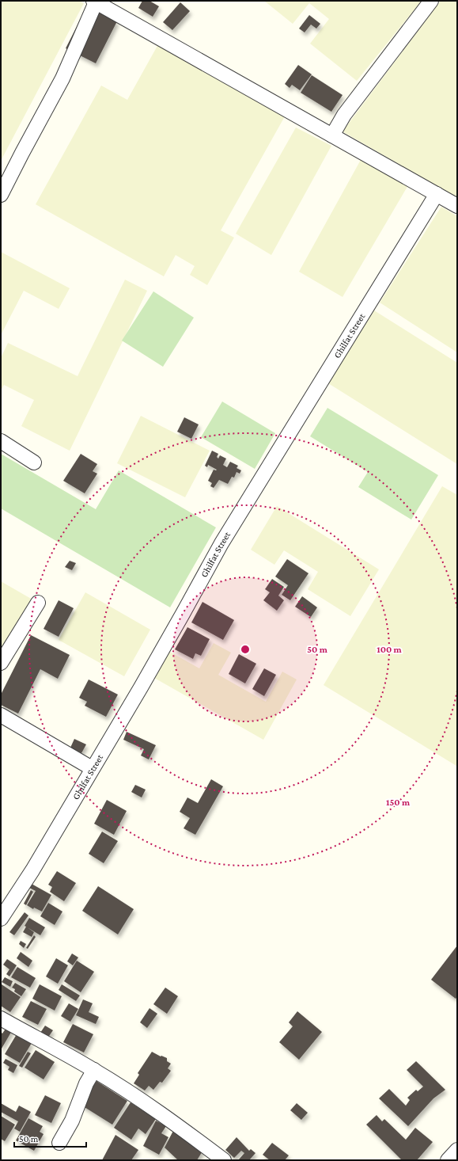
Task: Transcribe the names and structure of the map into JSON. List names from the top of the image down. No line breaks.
{"streets":{"street":["Ghilfat Street"]},"scale_bar":"50 m","rings":["50 m","100 m","150 m"]}
